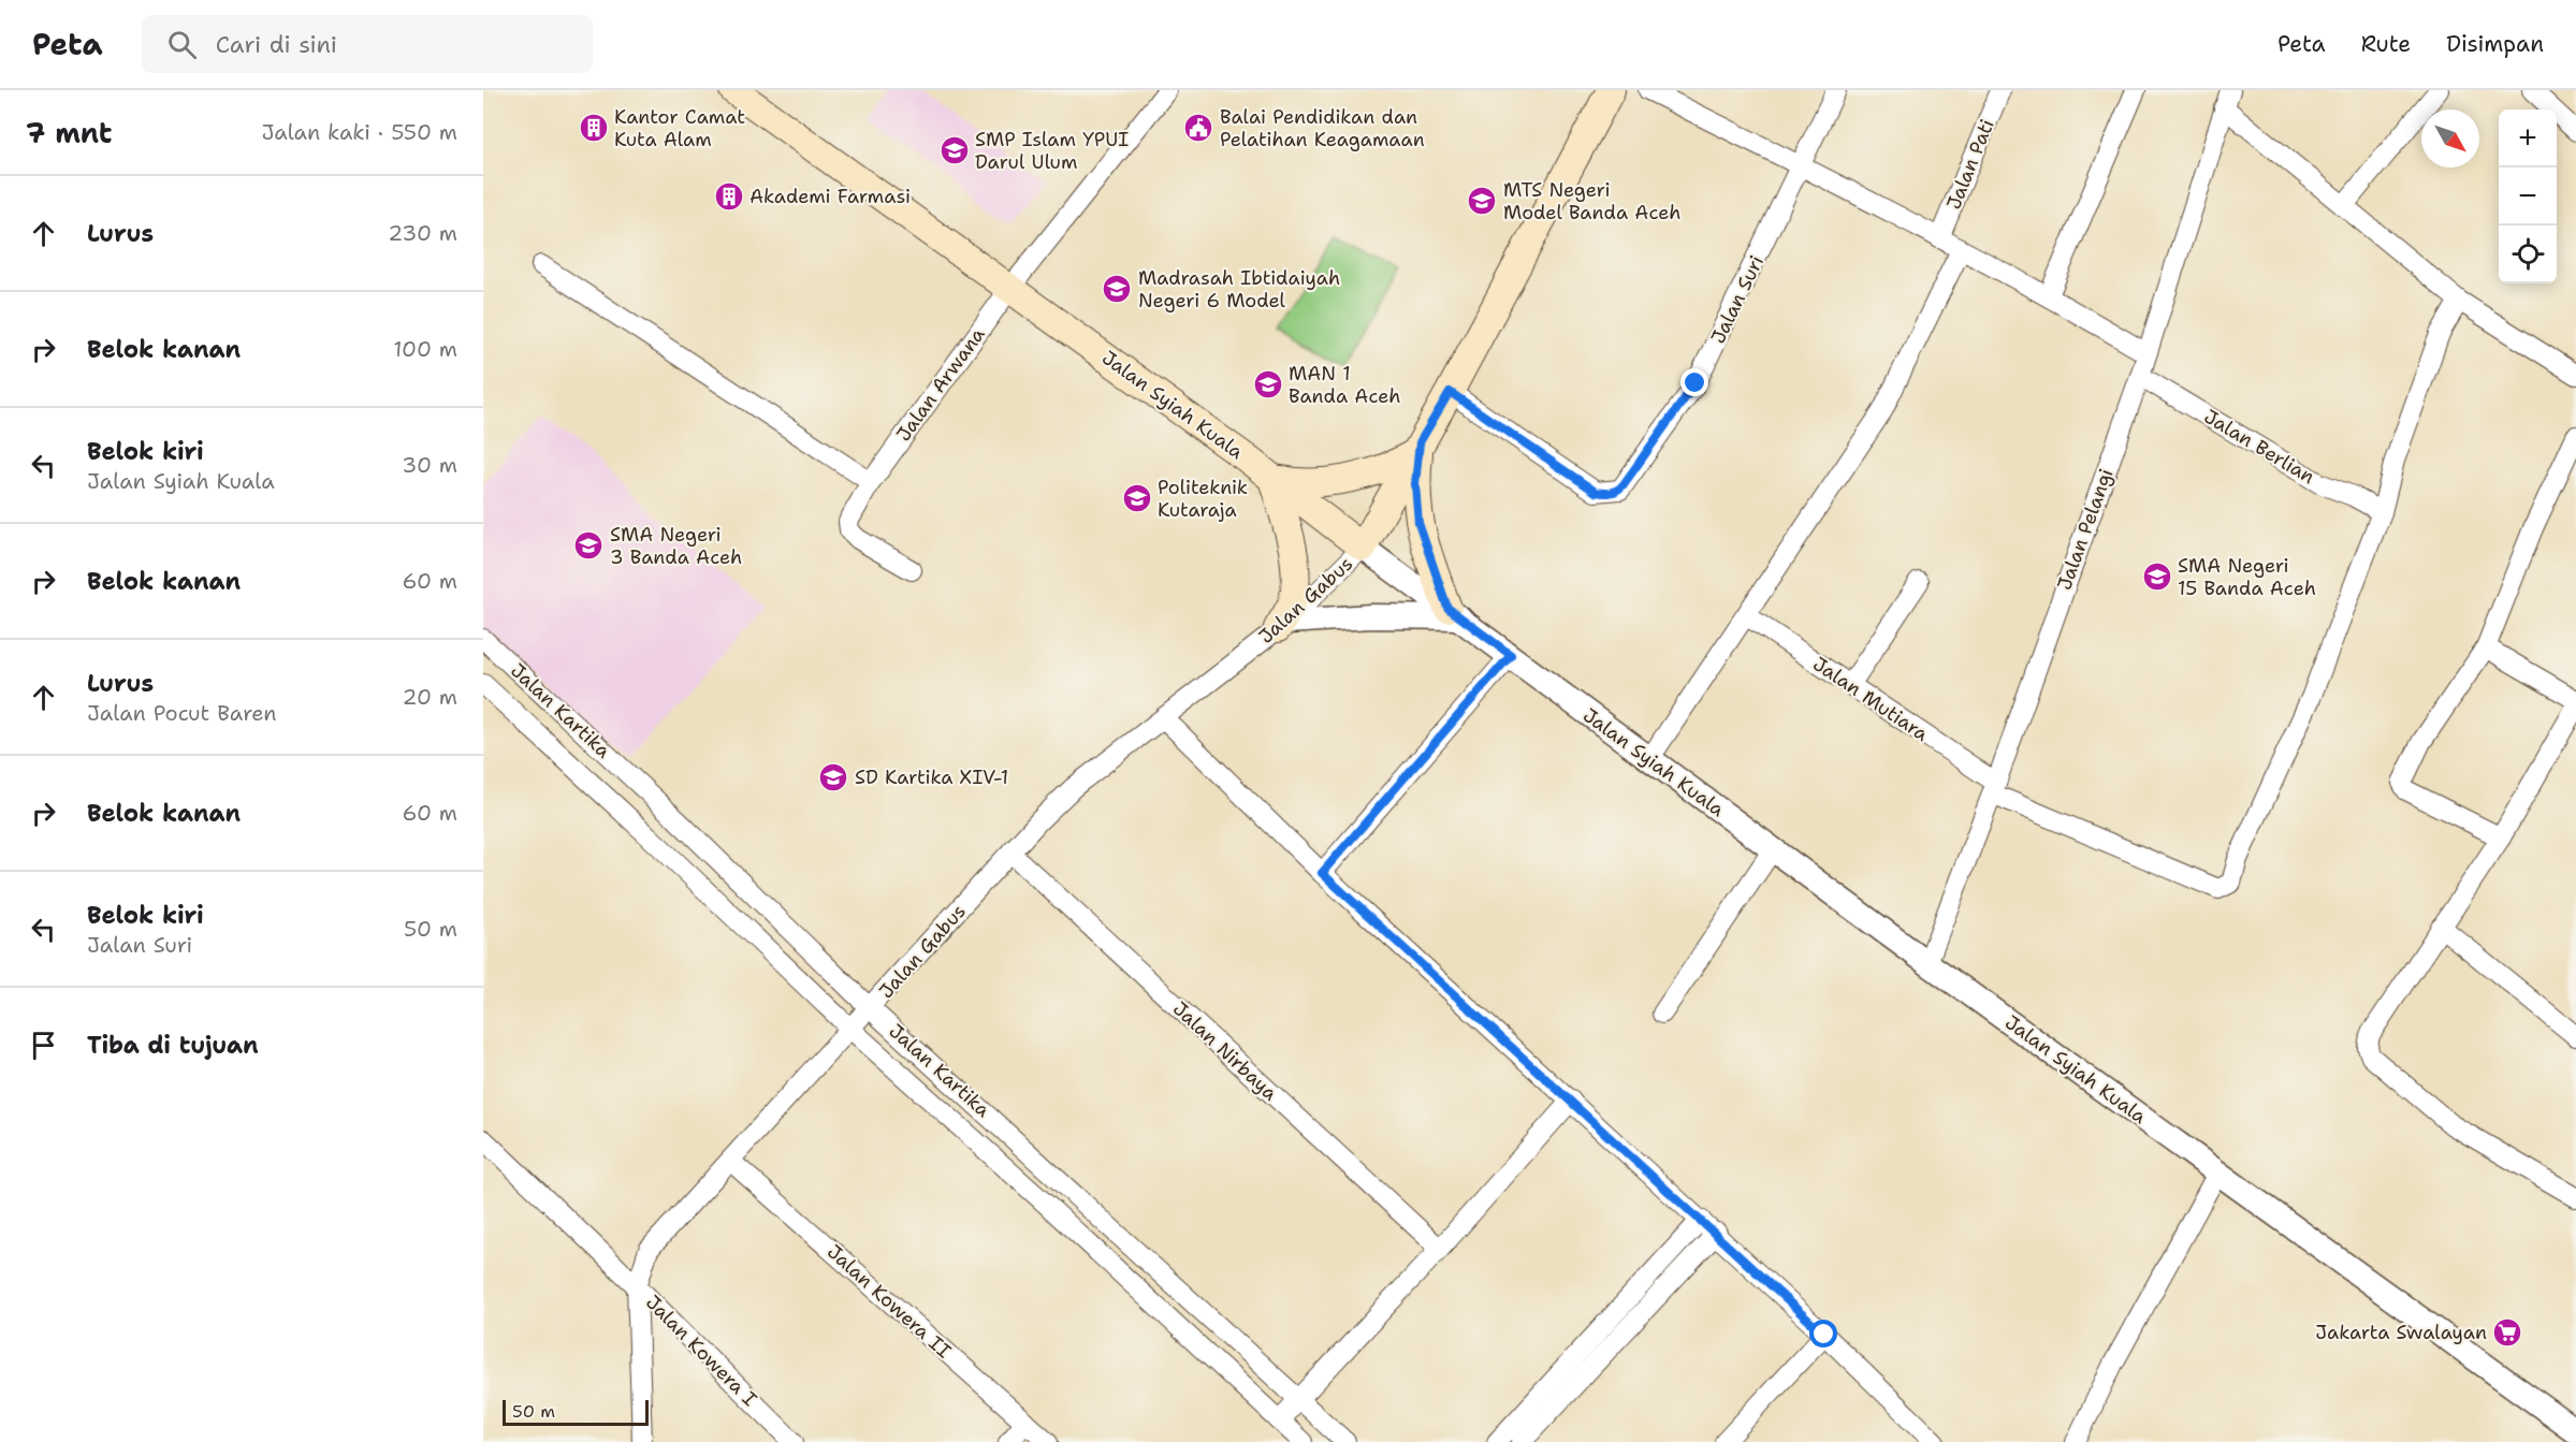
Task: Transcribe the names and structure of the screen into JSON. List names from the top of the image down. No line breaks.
{"streets":{"main road":["Jalan Syiah Kuala"],"street":["Jalan Pati","Jalan Suri","Jalan Arwana","Jalan Berlian","Jalan Pelangi","Jalan Gabus","Jalan Mutiara","Jalan Kartika","Jalan Nirbaya","Jalan Kowera II","Jalan Kowera I"]},"crossings":[["Jalan Arwana","Jalan Syiah Kuala"],["Jalan Syiah Kuala","Jalan Pelangi"],["Jalan Syiah Kuala","Jalan Gabus"],["Jalan Berlian","Jalan Pelangi"],["Jalan Berlian","Jalan Mutiara"],["Jalan Pelangi","Jalan Mutiara"],["Jalan Gabus","Jalan Kartika"],["Jalan Gabus","Jalan Nirbaya"],["Jalan Gabus","Jalan Kowera II"],["Jalan Gabus","Jalan Kowera I"]],"places":{"building":["Kantor Camat Kuta Alam","Akademi Farmasi"],"public building":["Balai Pendidikan dan Pelatihan Keagamaan"],"school or university":["SMP Islam YPUI Darul Ulum","MTS Negeri Model Banda Aceh","Madrasah Ibtidaiyah Negeri 6 Model","MAN 1 Banda Aceh","Politeknik Kutaraja","SMA Negeri 3 Banda Aceh","SMA Negeri 15 Banda Aceh","SD Kartika XIV-1"],"supermarket":["Jakarta Swalayan"]},"scale_bar":"50 m","north":"bottom right","page":{"header":"Peta","search":"Cari di sini","nav":["Peta","Rute","Disimpan"],"heading":["7 mnt","Jalan kaki · 550 m"],"map_buttons":["+","−"],"list":[["Lurus","230 m"],["Belok kanan","100 m"],["Belok kiri","Jalan Syiah Kuala","30 m"],["Belok kanan","60 m"],["Lurus","Jalan Pocut Baren","20 m"],["Belok kanan","60 m"],["Belok kiri","Jalan Suri","50 m"],"Tiba di tujuan"],"scale":"50 m"}}
